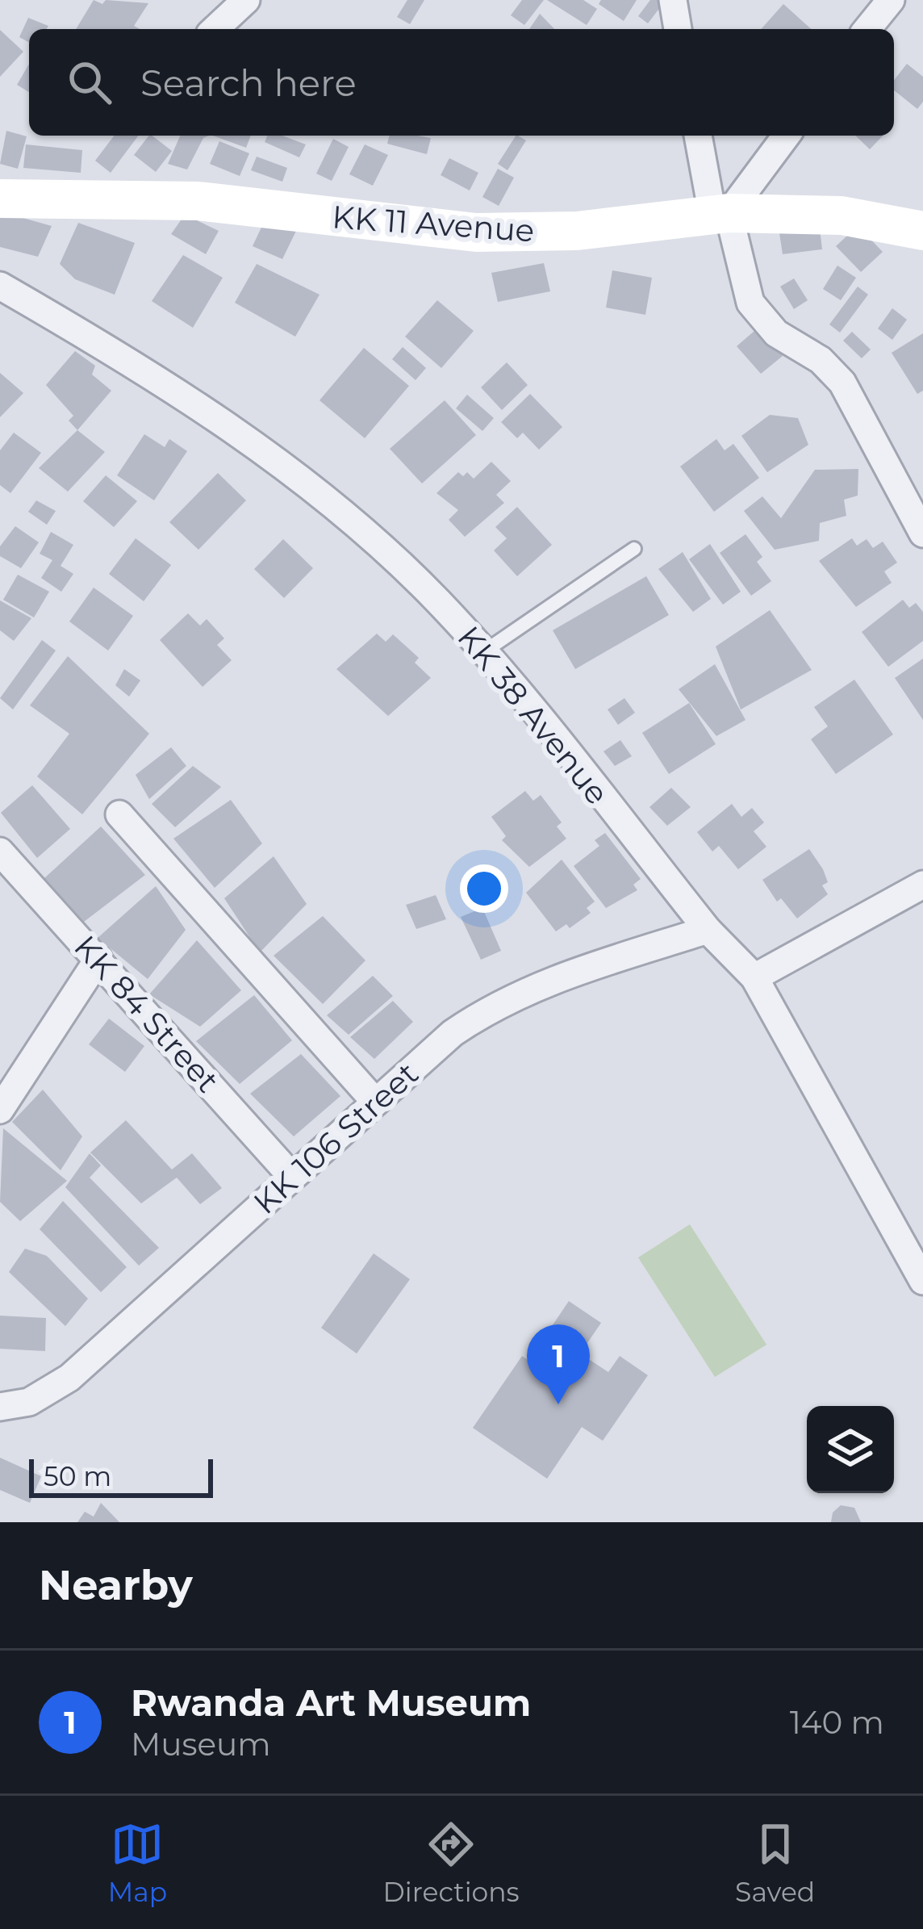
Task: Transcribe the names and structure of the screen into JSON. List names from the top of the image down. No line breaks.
{"streets":{"main road":["KK 11 Avenue"],"street":["KK 38 Avenue","KK 84 Street","KK 106 Street"]},"crossings":[["KK 38 Avenue","KK 106 Street"],["KK 84 Street","KK 106 Street"]],"scale_bar":"50 m","page":{"search":"Search here","pins":"1","scale":"50 m","heading":"Nearby","list":[{"mark":"1","name":"Rwanda Art Museum","note":"Museum","value":"140 m"}],"nav":["Map","Directions","Saved"]}}
